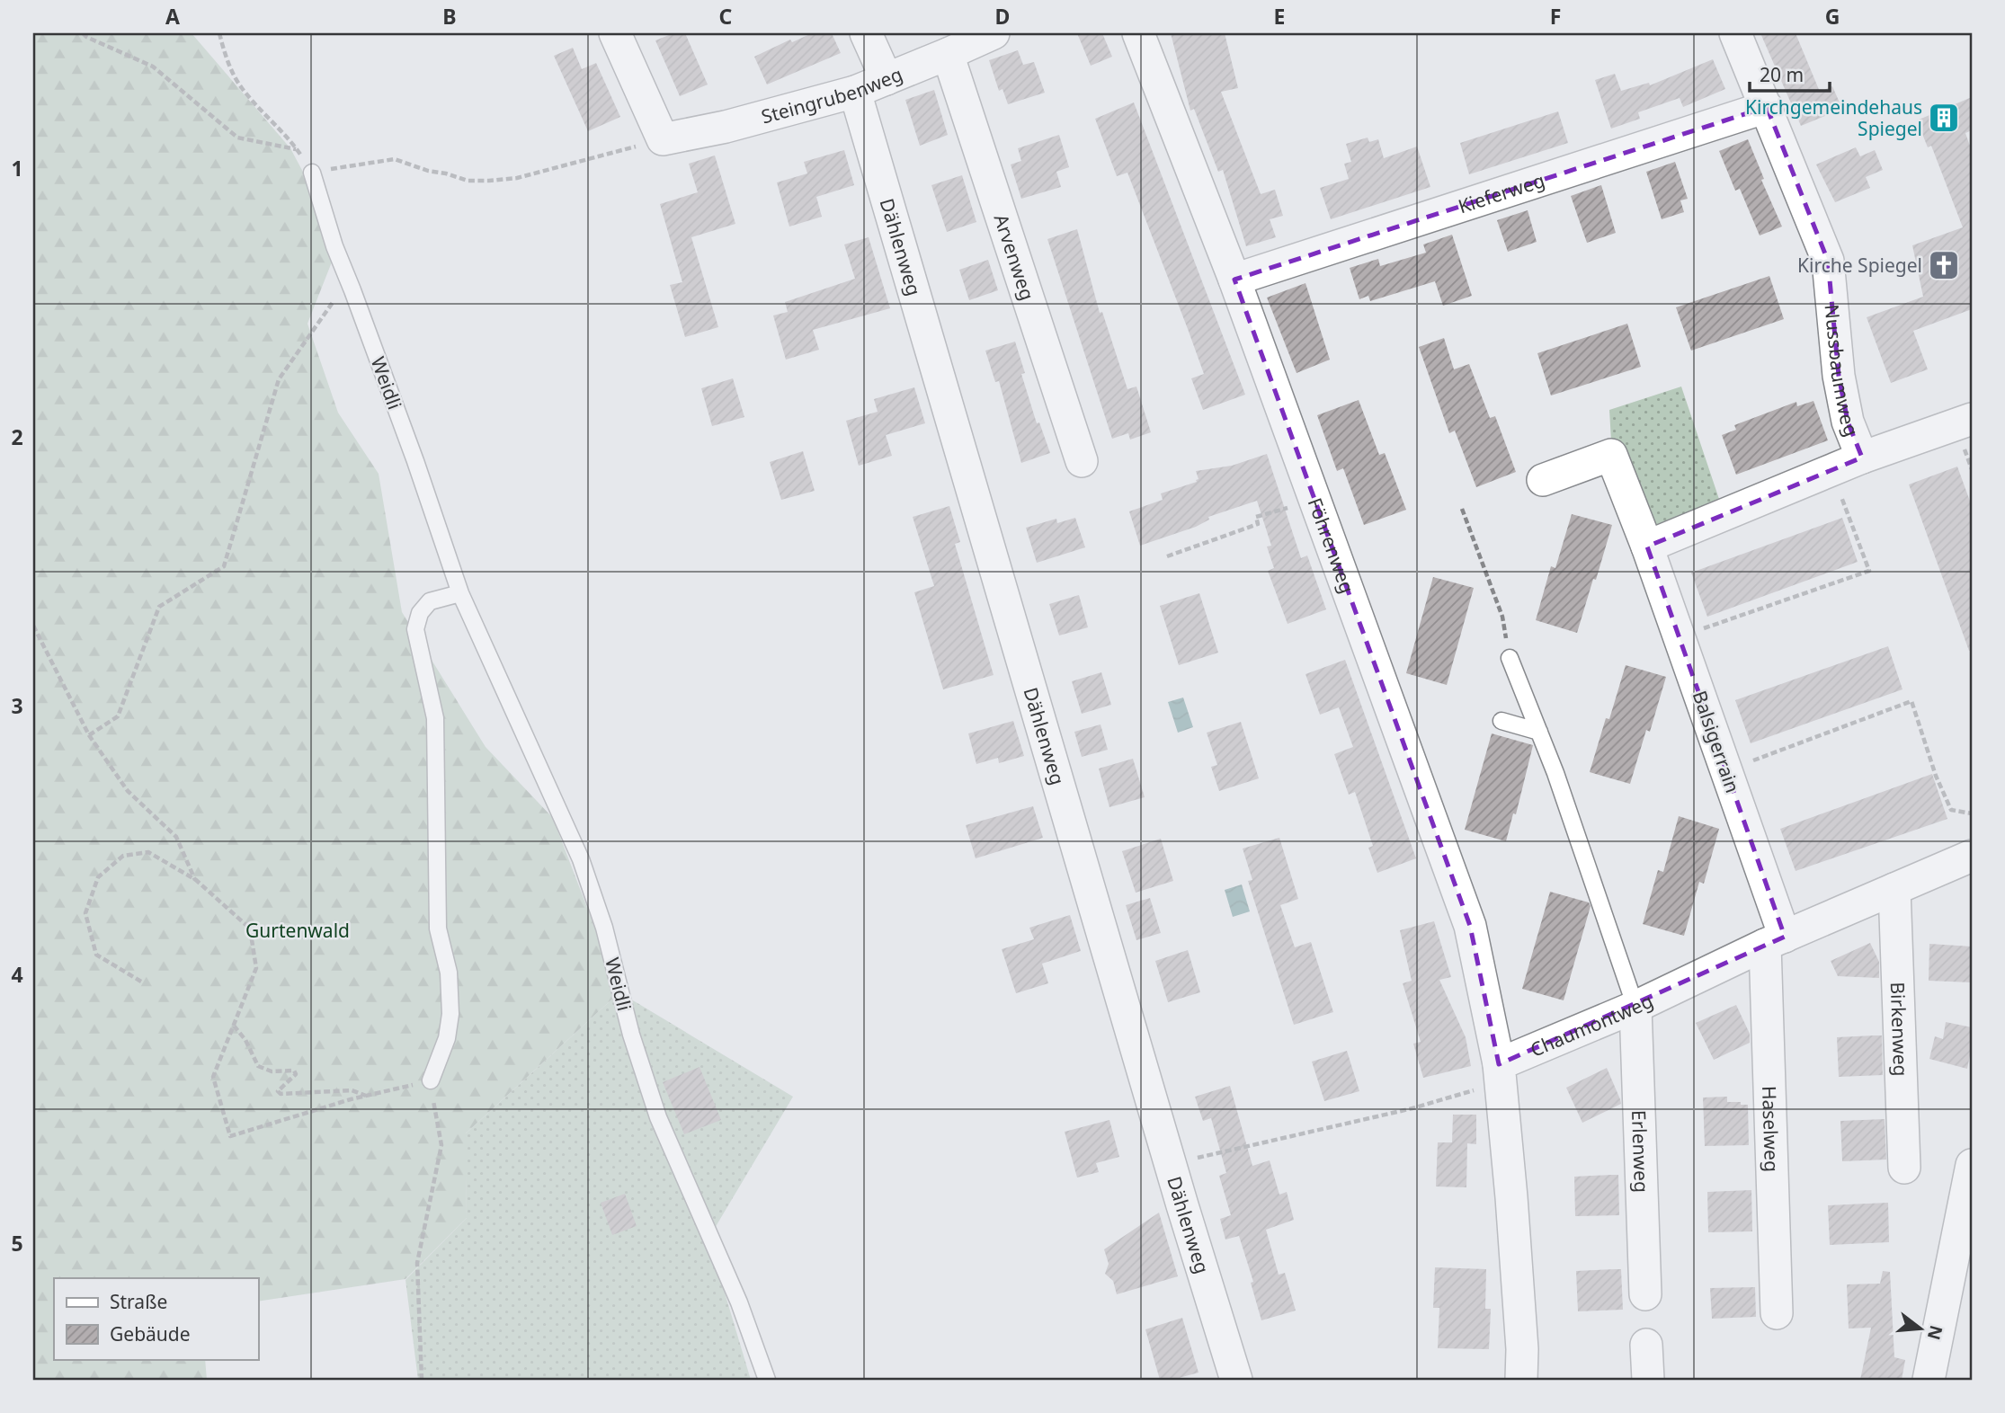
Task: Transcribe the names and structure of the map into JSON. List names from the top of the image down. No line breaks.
{"streets":{"street":["Steingrubenweg","Kieferweg","Dählenweg","Arvenweg","Nussbaumweg","Föhrenweg","Balsigerrain","Chaumontweg","Birkenweg","Haselweg","Erlenweg"],"lane":["Weidli"]},"crossings":[["Steingrubenweg","Dählenweg"],["Steingrubenweg","Arvenweg"],["Kieferweg","Nussbaumweg"],["Kieferweg","Föhrenweg"],["Föhrenweg","Chaumontweg"],["Balsigerrain","Chaumontweg"],["Balsigerrain","Haselweg"],["Chaumontweg","Birkenweg"],["Chaumontweg","Haselweg"],["Chaumontweg","Erlenweg"]],"parks":["Gurtenwald"],"places":{"building":["Kirchgemeindehaus Spiegel"],"church":["Kirche Spiegel"]},"legend":["Straße","Gebäude"],"scale_bar":"20 m","north":"right","grid":{"columns":["A","B","C","D","E","F","G"],"rows":["1","2","3","4","5"]}}
